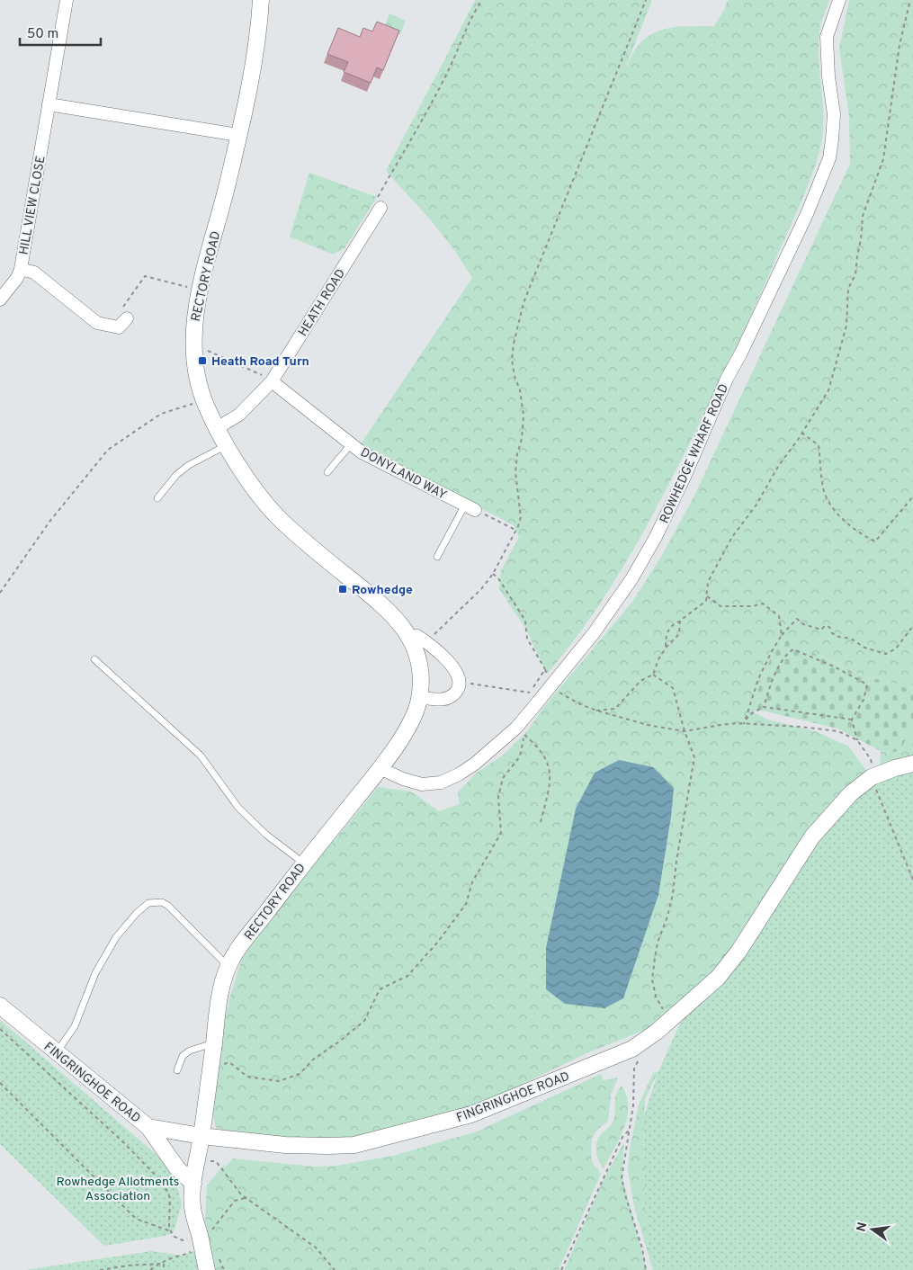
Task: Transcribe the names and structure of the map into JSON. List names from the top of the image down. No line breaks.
{"streets":{"street":["HILL VIEW CLOSE","RECTORY ROAD","HEATH ROAD","ROWHEDGE WHARF ROAD","DONYLAND WAY","FINGRINGHOE ROAD"]},"crossings":[["RECTORY ROAD","HEATH ROAD"],["RECTORY ROAD","ROWHEDGE WHARF ROAD"],["RECTORY ROAD","FINGRINGHOE ROAD"],["HEATH ROAD","DONYLAND WAY"]],"parks":["Rowhedge Allotments Association"],"places":{"transit":["Heath Road Turn","Rowhedge"]},"scale_bar":"50 m","north":"left"}
